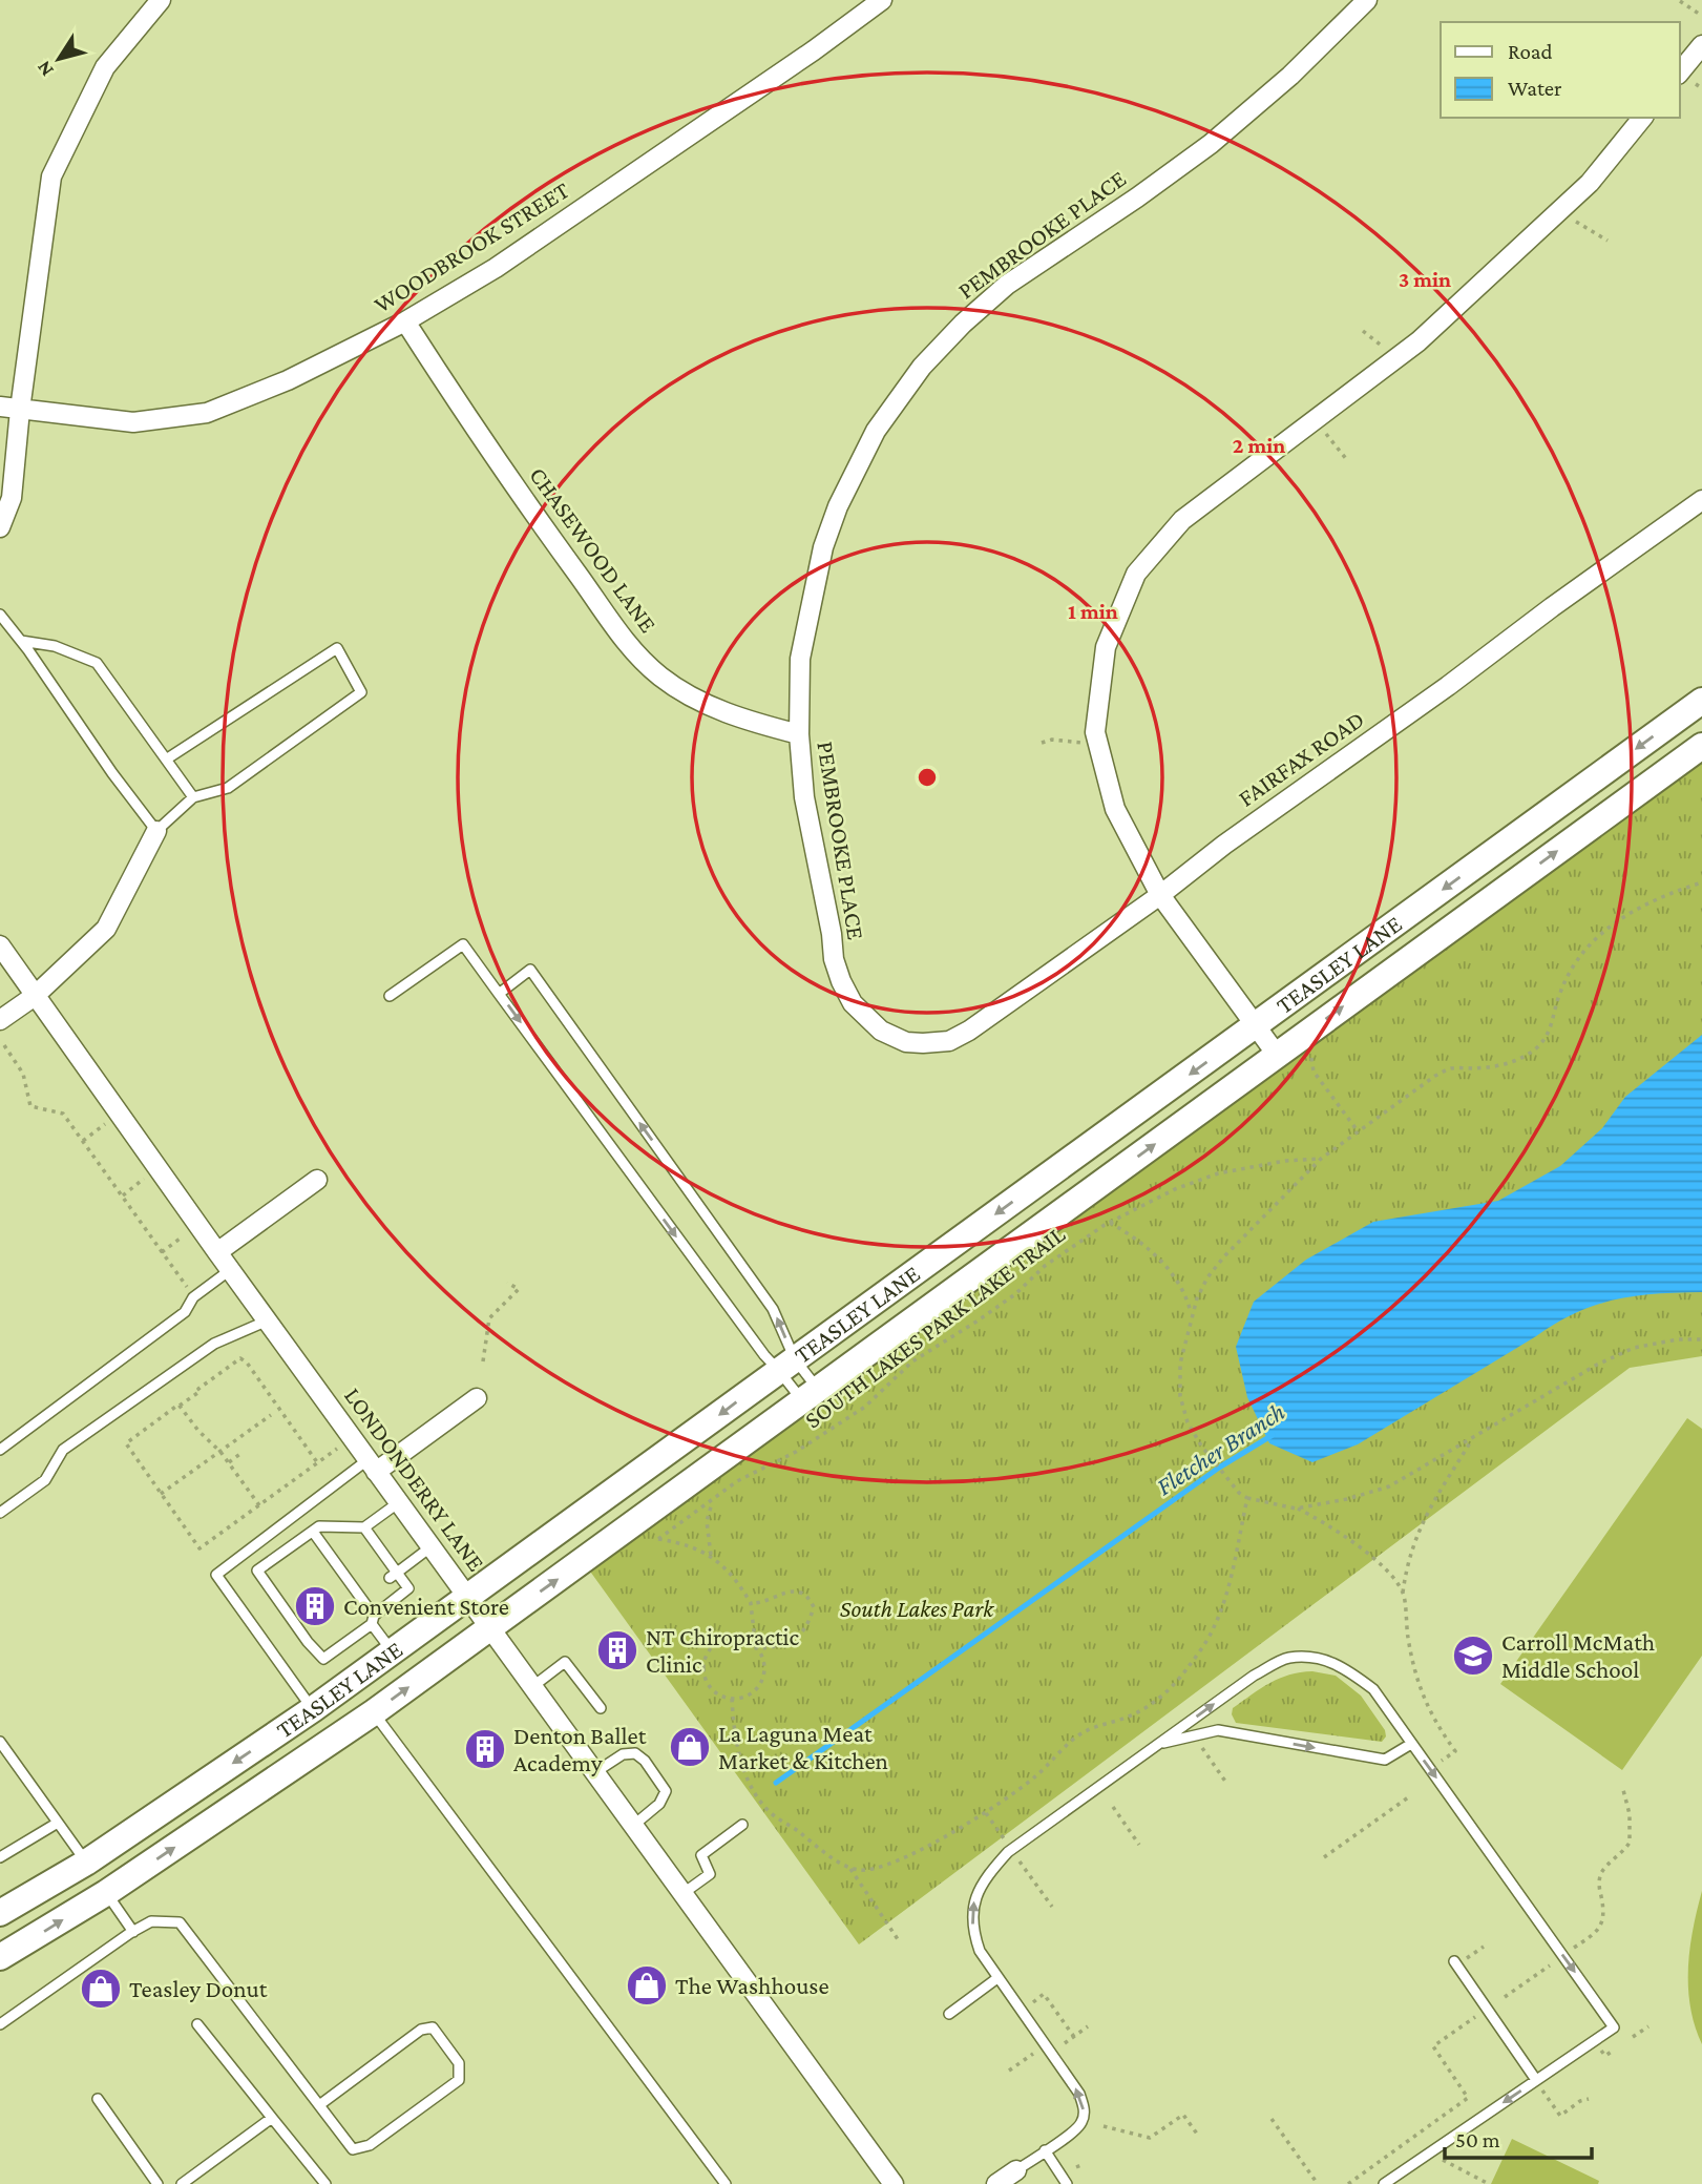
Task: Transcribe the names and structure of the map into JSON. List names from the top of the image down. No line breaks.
{"streets":{"main road":["TEASLEY LANE"],"street":["PEMBROOKE PLACE","WOODBROOK STREET","CHASEWOOD LANE","FAIRFAX ROAD","LONDONDERRY LANE"],"path":["SOUTH LAKES PARK LAKE TRAIL"]},"crossings":[["PEMBROOKE PLACE","CHASEWOOD LANE"],["PEMBROOKE PLACE","FAIRFAX ROAD"],["WOODBROOK STREET","CHASEWOOD LANE"],["TEASLEY LANE","LONDONDERRY LANE"]],"water":["Fletcher Branch"],"parks":["South Lakes Park"],"places":{"building":["Convenient Store","NT Chiropractic Clinic","Denton Ballet Academy"],"school or university":["Carroll McMath Middle School"],"shop":["La Laguna Meat Market & Kitchen","The Washhouse","Teasley Donut"]},"legend":["Road","Water"],"scale_bar":"50 m","north":"bottom left","rings":["3 min","2 min","1 min"]}
